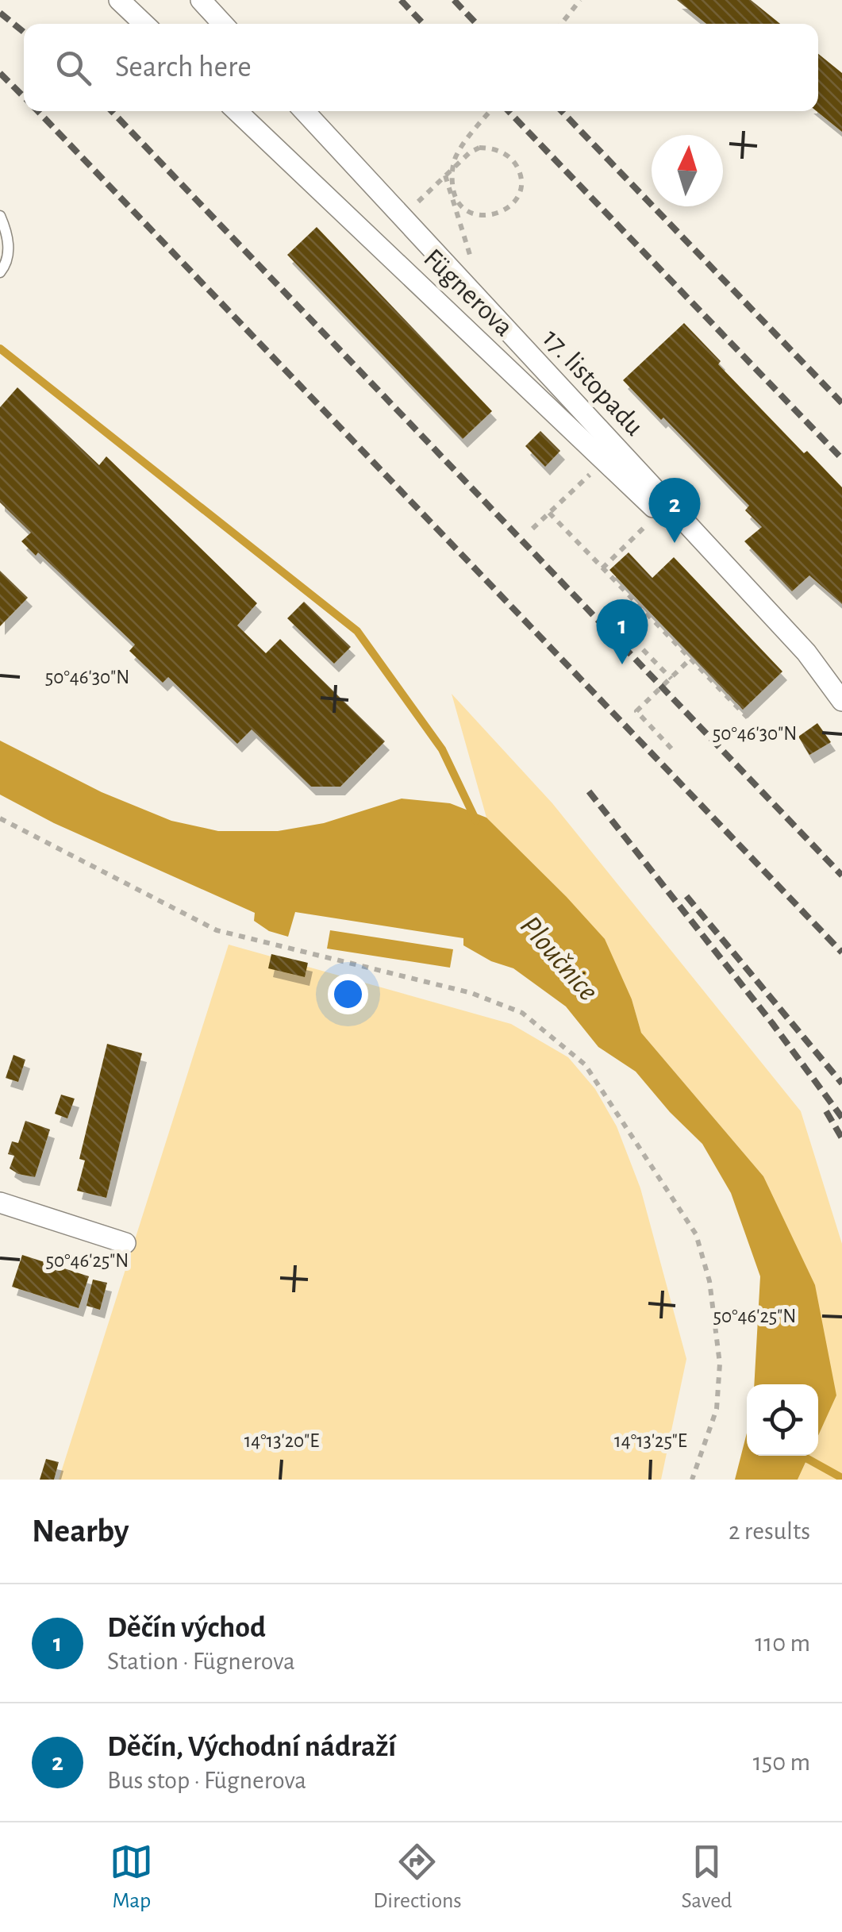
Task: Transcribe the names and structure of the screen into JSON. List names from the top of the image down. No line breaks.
{"streets":{"street":["Fügnerova","17. listopadu"]},"crossings":[["Fügnerova","17. listopadu"]],"water":["Ploučnice"],"north":"top","page":{"search":"Search here","pins":["2","1"],"heading":["Nearby","2 results"],"list":[{"mark":"1","name":"Děčín východ","note":"Station · Fügnerova","value":"110 m"},{"mark":"2","name":"Děčín, Východní nádraží","note":"Bus stop · Fügnerova","value":"150 m"}],"nav":["Map","Directions","Saved"]},"coordinates":["50°46'30\"N","50°46'25\"N","14°13'20\"E","14°13'25\"E"]}
